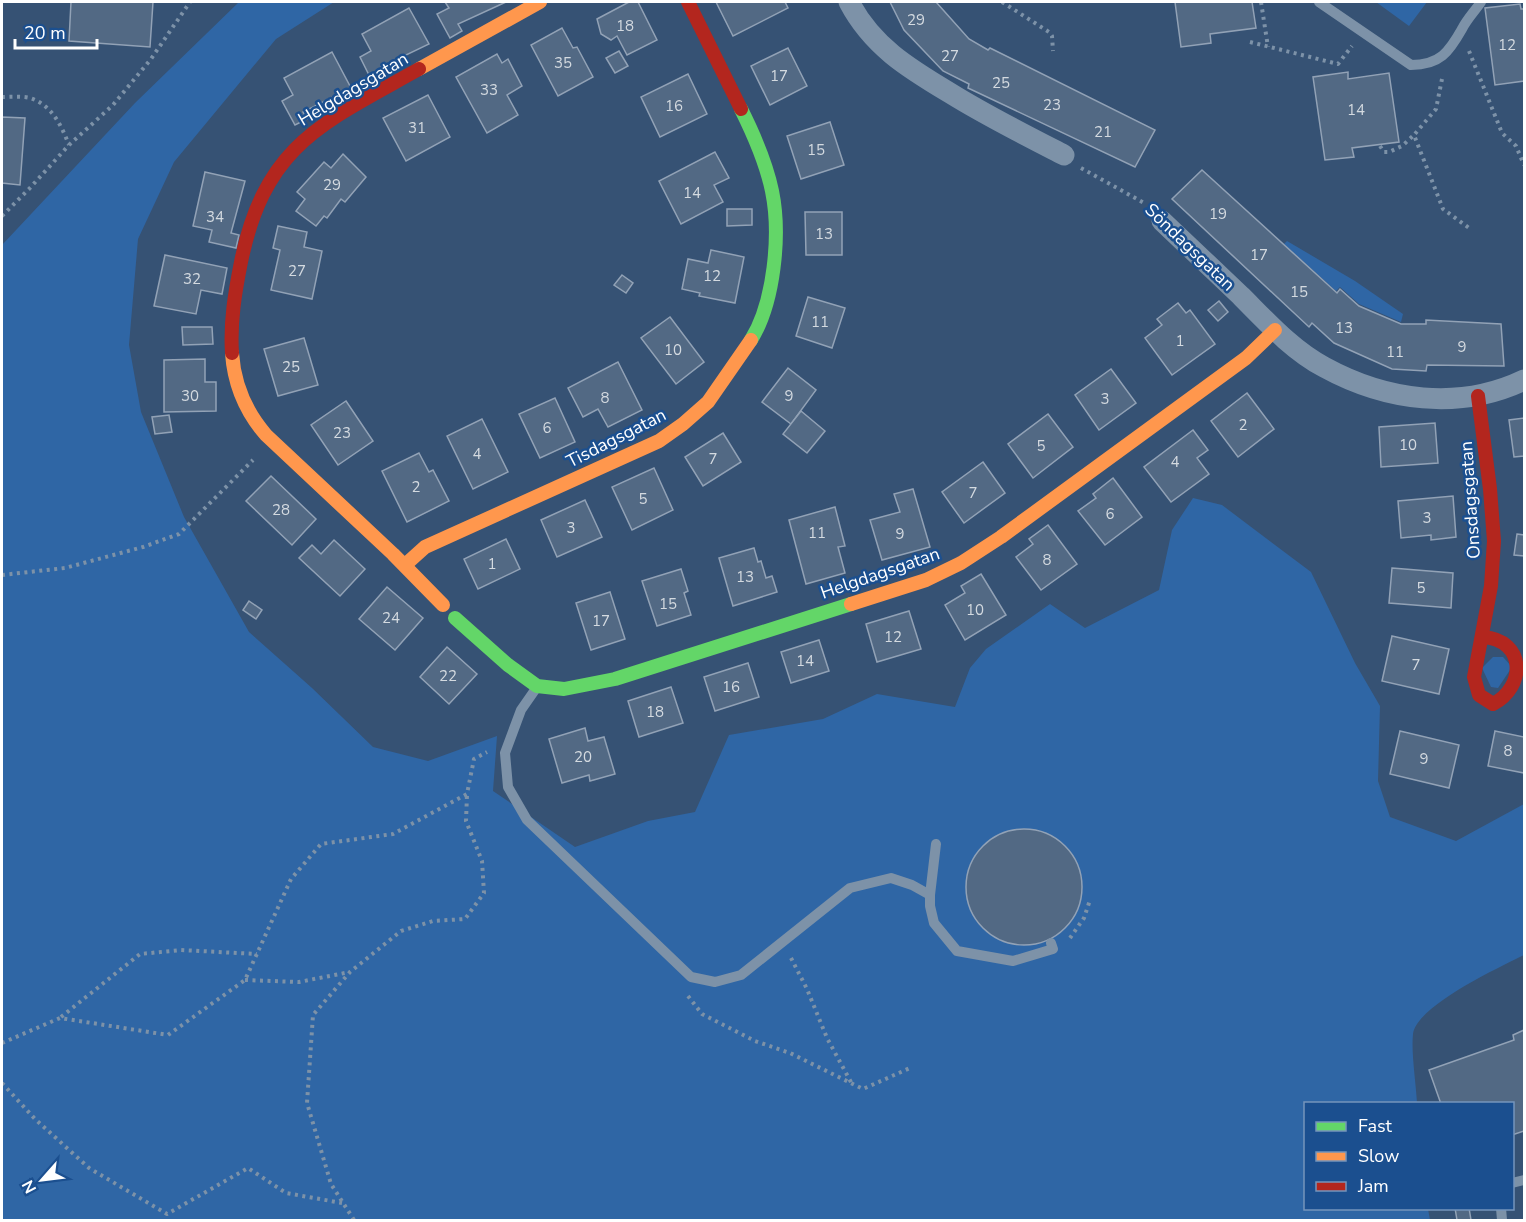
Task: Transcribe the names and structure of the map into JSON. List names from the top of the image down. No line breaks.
{"streets":{"street":["Helgdagsgatan","Söndagsgatan","Tisdagsgatan","Onsdagsgatan"]},"crossings":[["Helgdagsgatan","Söndagsgatan"],["Helgdagsgatan","Tisdagsgatan"],["Söndagsgatan","Onsdagsgatan"]],"house_numbers":["29","18","12","27","35","17","25","33","23","16","14","31","21","15","29","14","19","34","13","17","27","12","32","15","11","13","1","9","10","11","25","30","9","8","3","2","6","23","10","5","4","7","4","2","7","5","28","6","3","3","11","9","8","1","13","5","15","10","24","17","12","14","7","22","16","18","8","20","9"],"legend":["Fast","Slow","Jam"],"scale_bar":"20 m","north":"bottom left"}
